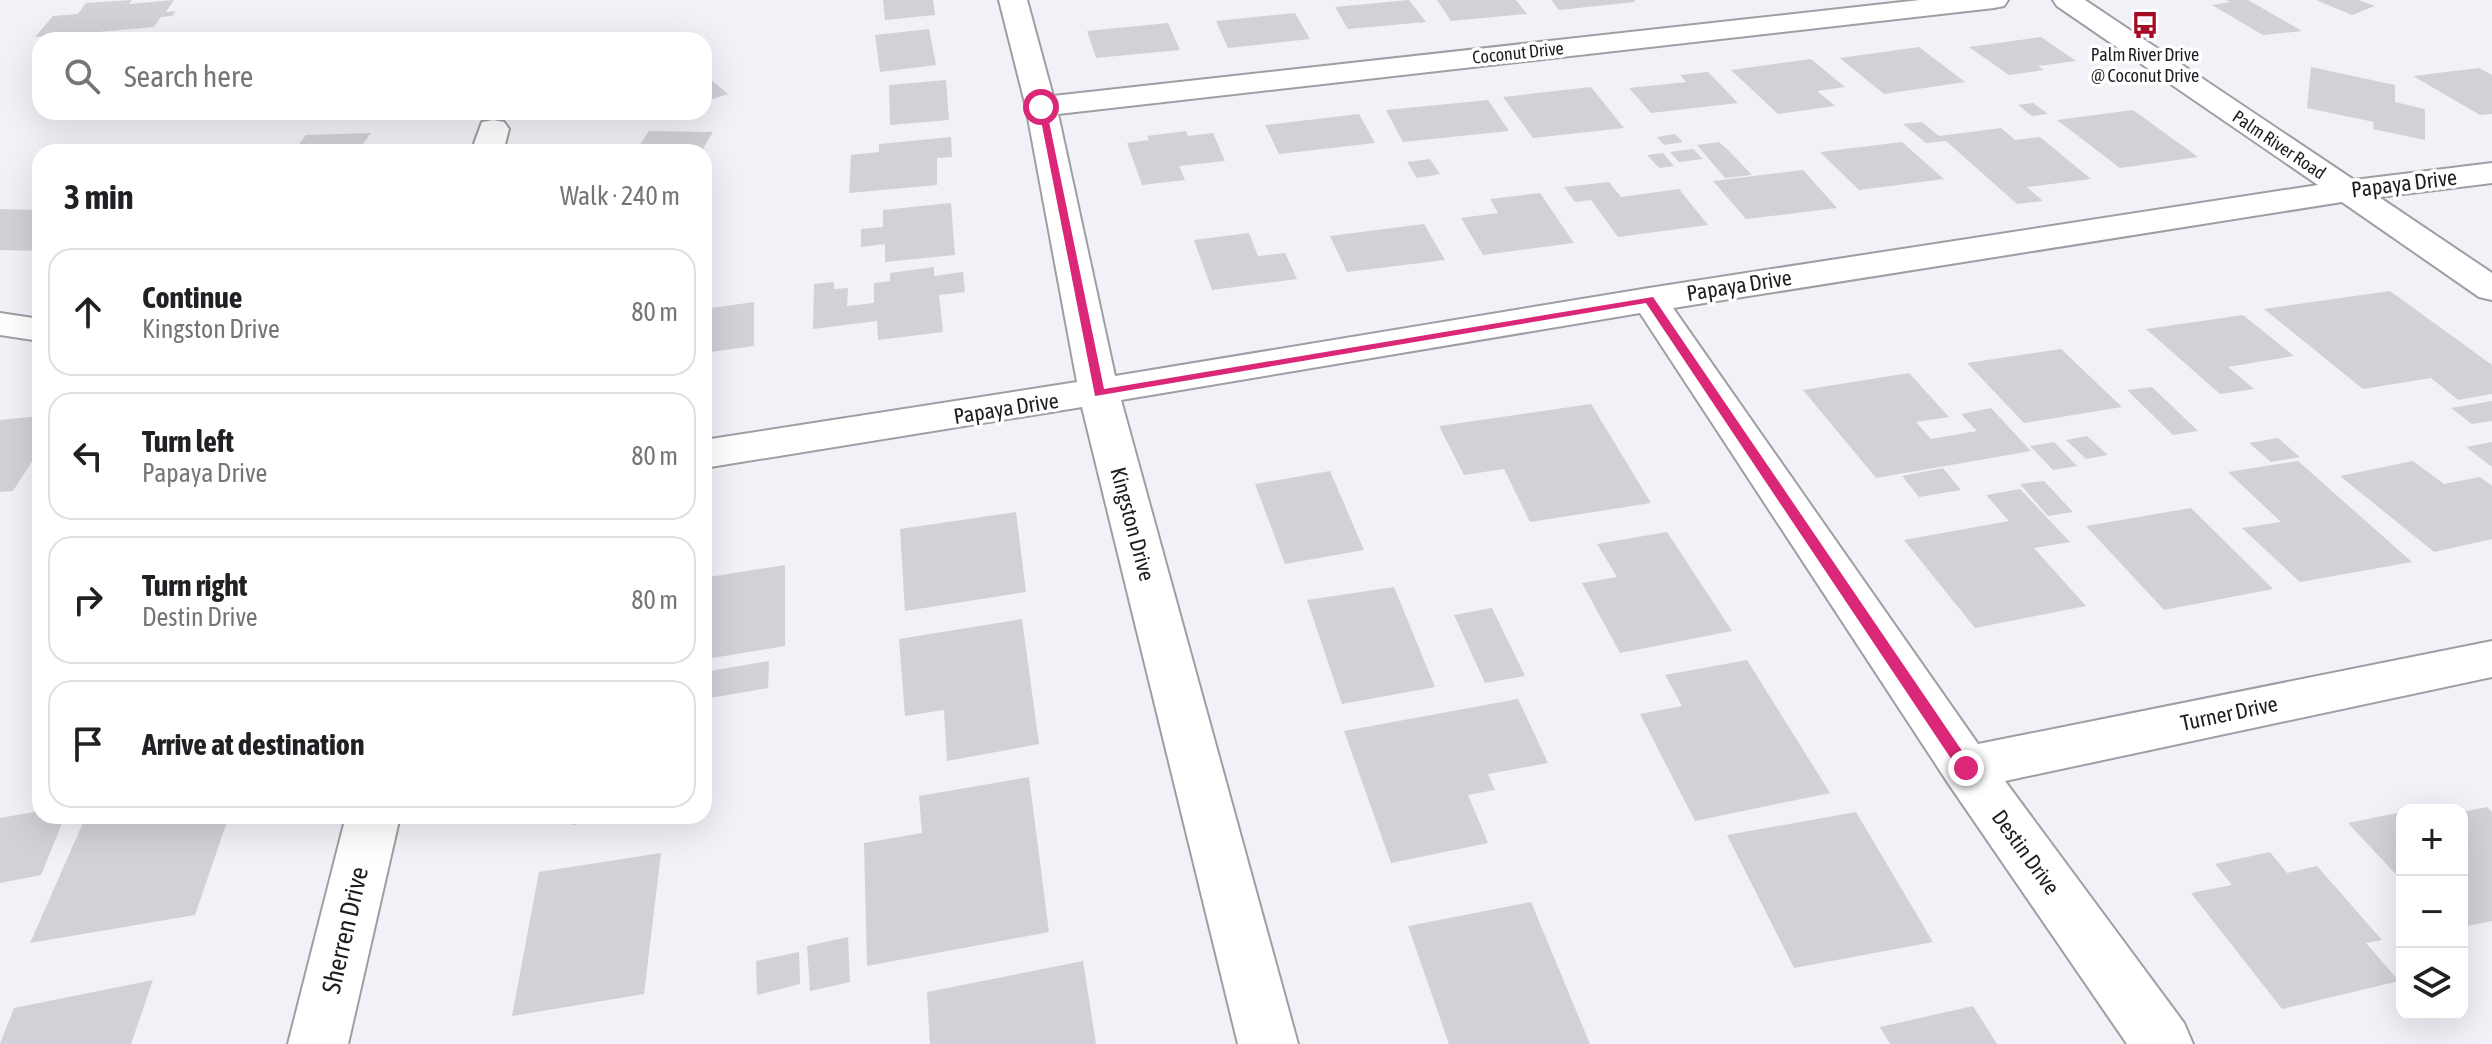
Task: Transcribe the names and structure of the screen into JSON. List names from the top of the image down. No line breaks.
{"streets":{"street":["Coconut Drive","Palm River Road","Papaya Drive","Kingston Drive","Turner Drive","Destin Drive","Sherren Drive"]},"crossings":[["Coconut Drive","Kingston Drive"],["Palm River Road","Papaya Drive"],["Papaya Drive","Kingston Drive"],["Papaya Drive","Destin Drive"],["Turner Drive","Destin Drive"]],"places":{"bus stop":["Palm River Drive @ Coconut Drive"]},"page":{"search":"Search here","heading":["3 min","Walk · 240 m"],"list":[["Continue","Kingston Drive","80 m"],["Turn left","Papaya Drive","80 m"],["Turn right","Destin Drive","80 m"],"Arrive at destination"],"map_buttons":["+","−"]}}
